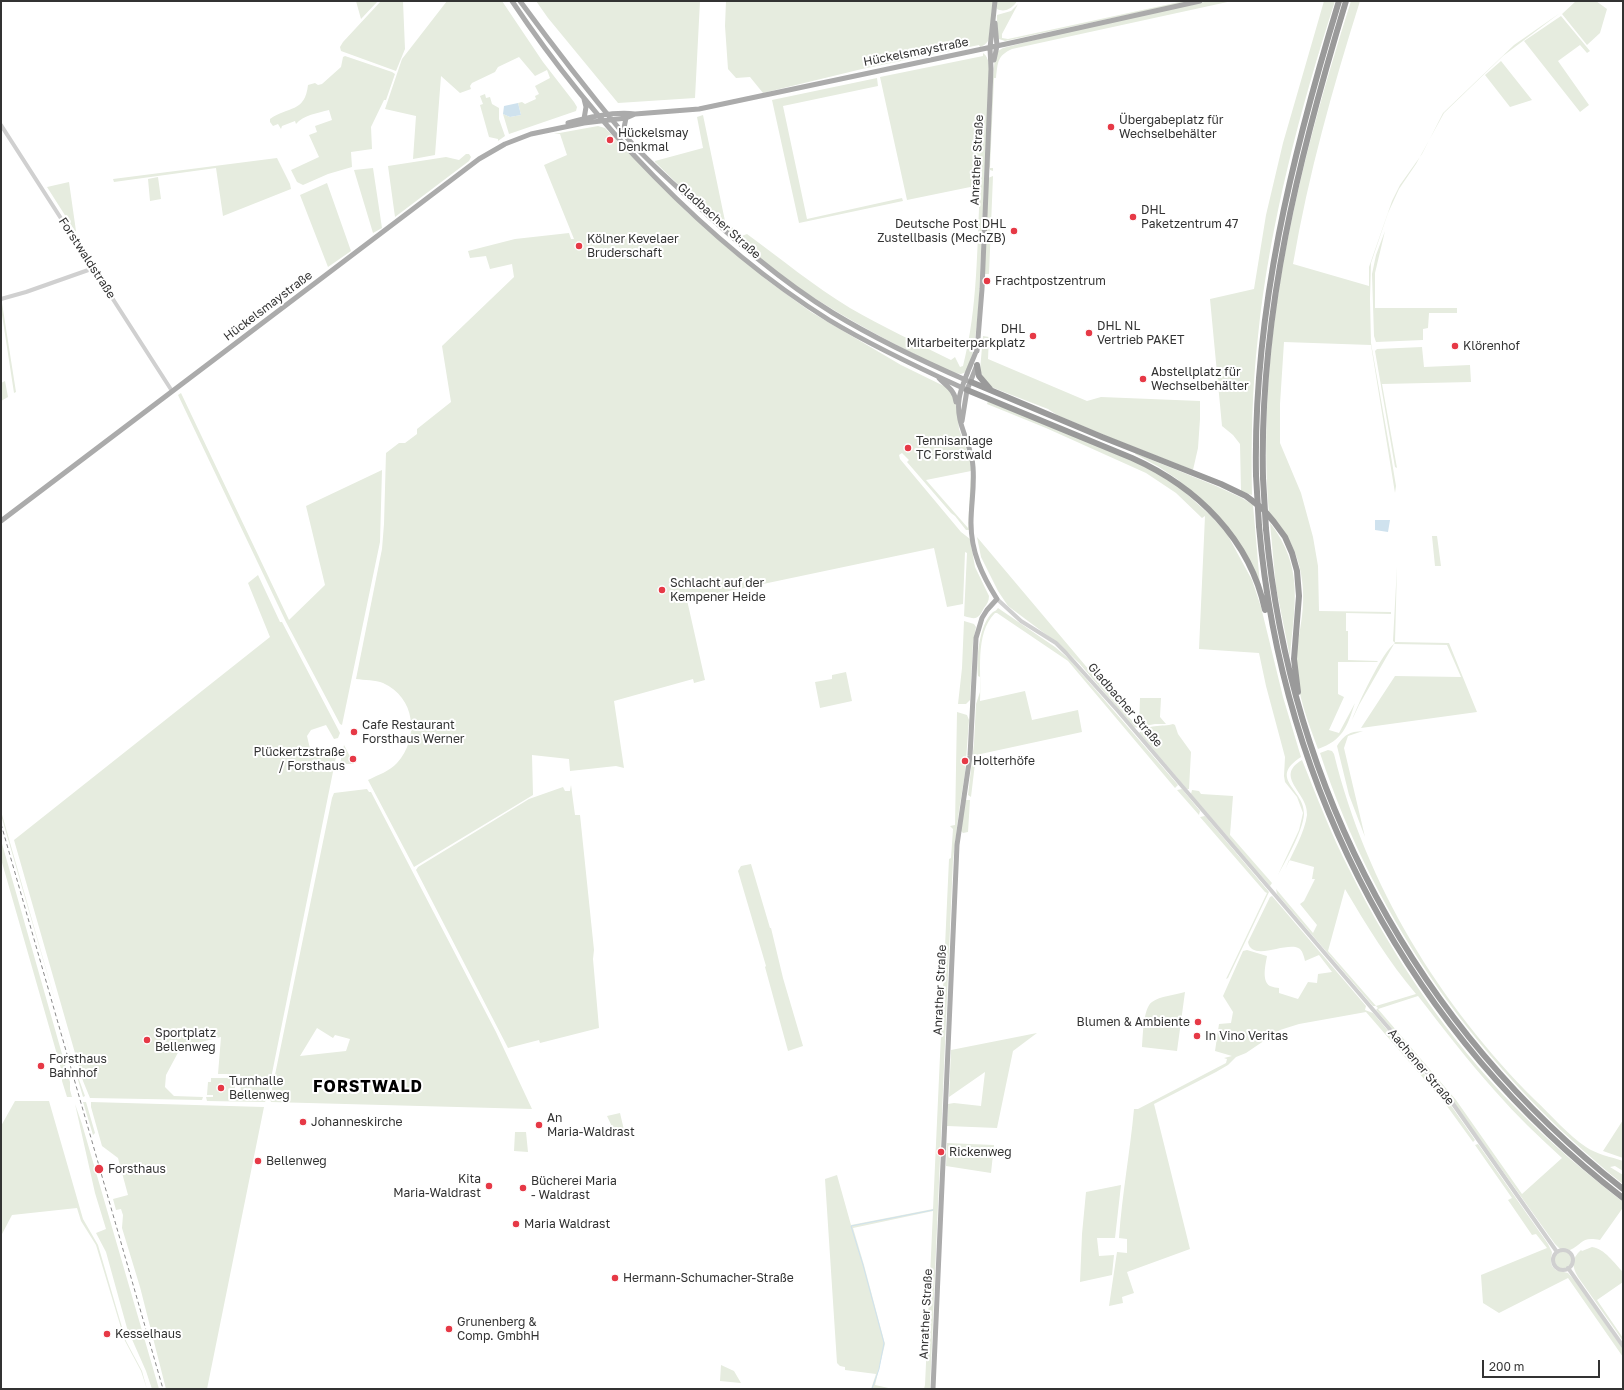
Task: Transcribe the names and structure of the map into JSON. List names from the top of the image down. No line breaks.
{"streets":{"main road":["Hückelsmaystraße","Anrather Straße","Gladbacher Straße"],"street":["Forstwaldstraße","Aachener Straße"]},"crossings":[["Hückelsmaystraße","Anrather Straße"],["Hückelsmaystraße","Gladbacher Straße"],["Hückelsmaystraße","Forstwaldstraße"],["Anrather Straße","Gladbacher Straße"],["Gladbacher Straße","Aachener Straße"]],"districts":["FORSTWALD"],"places":["Übergabeplatz für Wechselbehälter","Hückelsmay Denkmal","DHL Paketzentrum 47","Deutsche Post DHL Zustellbasis (MechZB)","Kölner Kevelaer Bruderschaft","Frachtpostzentrum","DHL NL Vertrieb PAKET","DHL Mitarbeiterparkplatz","Klörenhof","Abstellplatz für Wechselbehälter","Tennisanlage TC Forstwald","Schlacht auf der Kempener Heide","Cafe Restaurant Forsthaus Werner","Plückertzstraße / Forsthaus","Holterhöfe","Blumen & Ambiente","In Vino Veritas","Sportplatz Bellenweg","Forsthaus Bahnhof","Turnhalle Bellenweg","Johanneskirche","An Maria-Waldrast","Rickenweg","Bellenweg","Forsthaus","Kita Maria-Waldrast","Bücherei Maria - Waldrast","Maria Waldrast","Hermann-Schumacher-Straße","Grunenberg & Comp. GmbhH","Kesselhaus"],"scale_bar":"200 m"}
